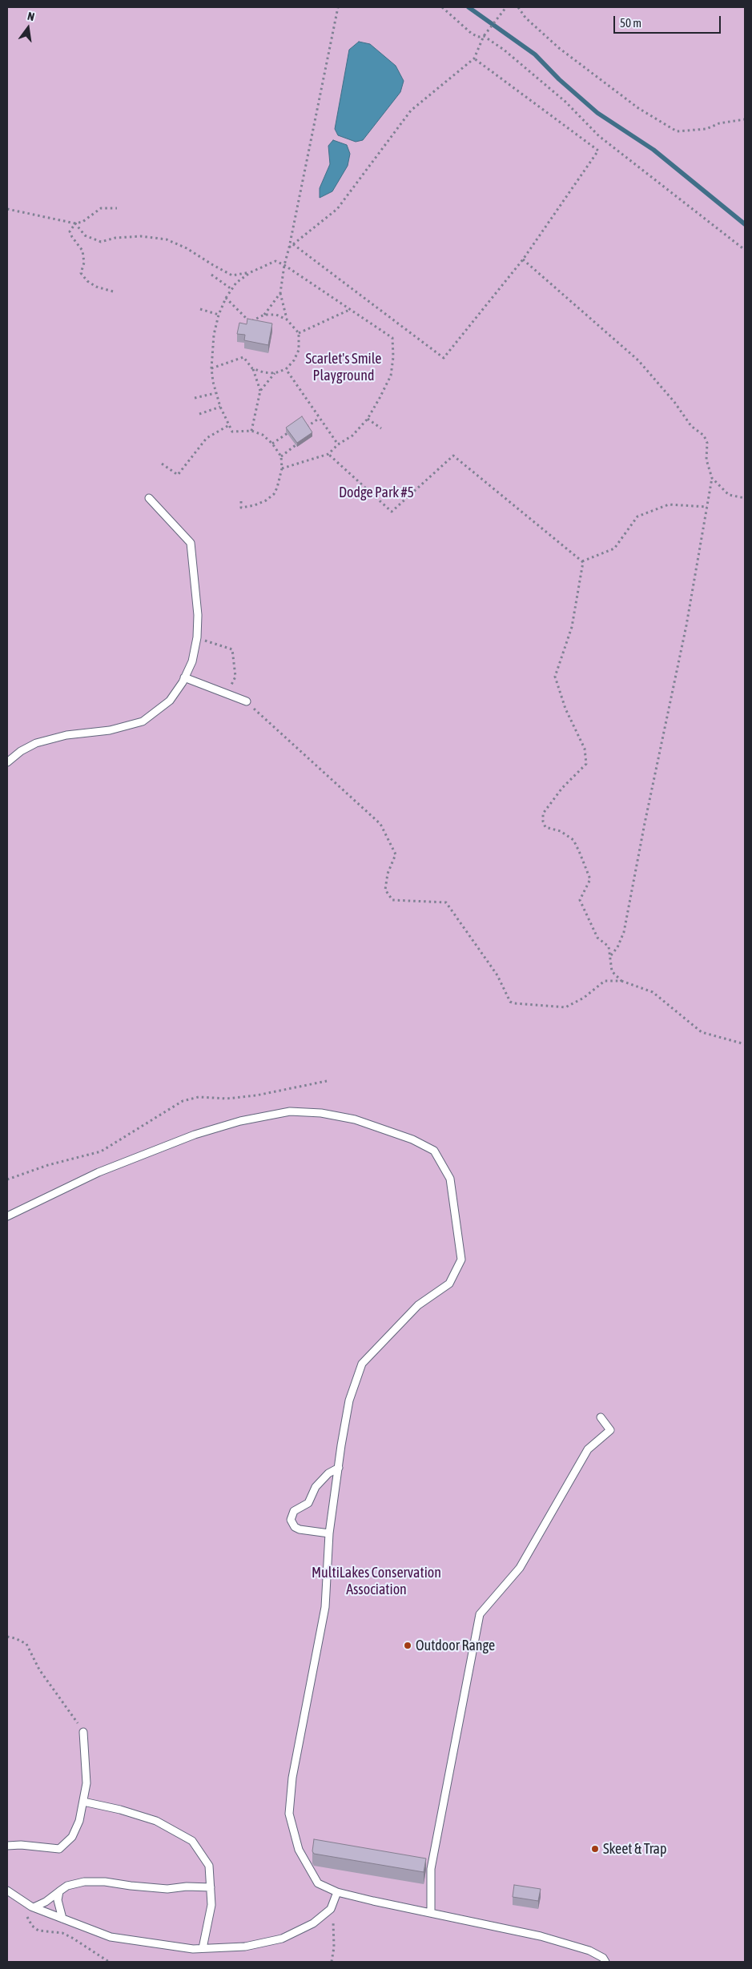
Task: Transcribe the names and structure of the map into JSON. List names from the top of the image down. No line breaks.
{"parks":["Scarlet's Smile Playground","Dodge Park #5","MultiLakes Conservation Association"],"places":["Outdoor Range","Skeet & Trap"],"scale_bar":"50 m","north":"top"}
